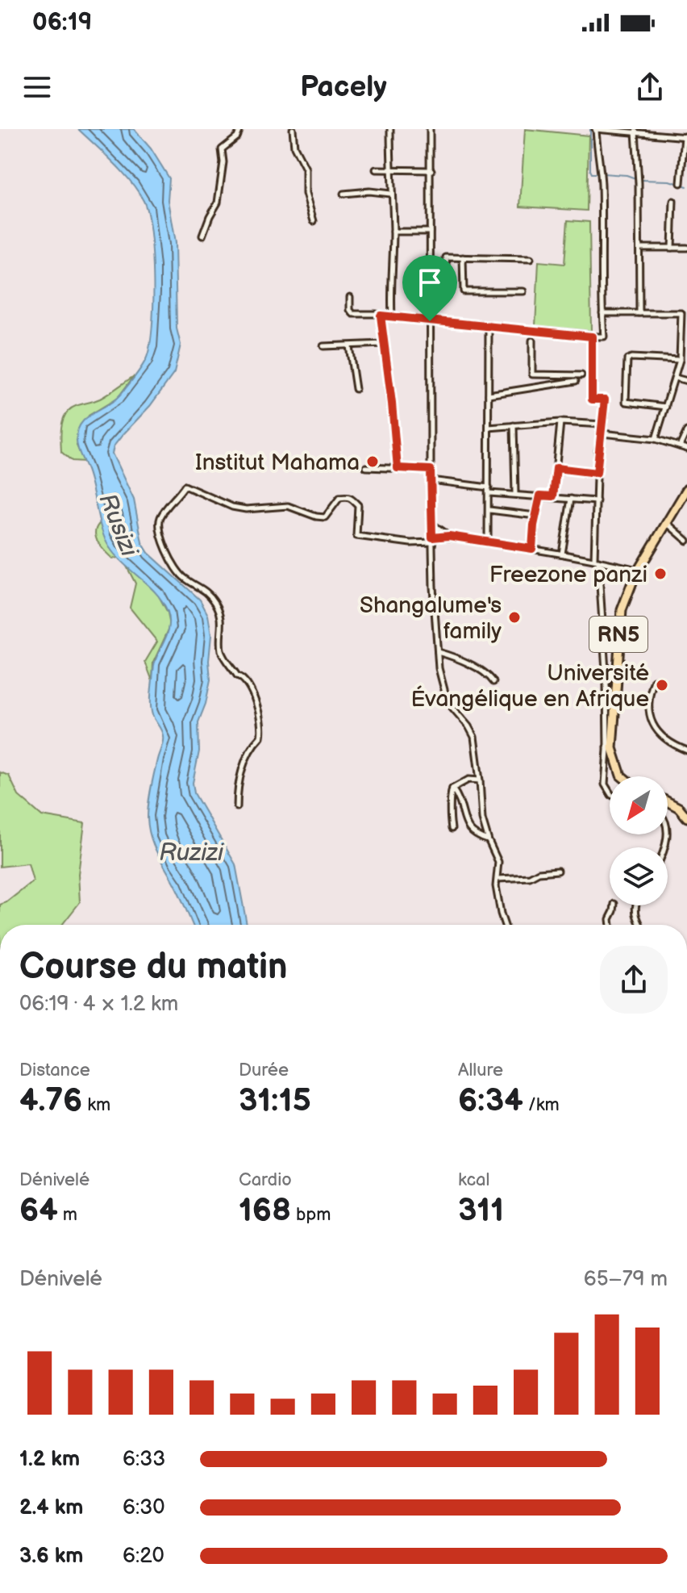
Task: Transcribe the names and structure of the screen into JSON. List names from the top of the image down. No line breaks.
{"streets":{"highway":["RN5"]},"water":["Rusizi","Ruzizi"],"places":["Institut Mahama","Freezone panzi","Shangalume's family","Université Évangélique en Afrique"],"north":"bottom left","page":{"status":"06:19","header":"Pacely","heading":["Course du matin","06:19 · 4 × 1.2 km"],"stats":[["Distance","4.76 km"],["Durée","31:15"],["Allure","6:34 /km"],["Dénivelé","64 m"],["Cardio","168 bpm"],["kcal","311"]],"chart":["Dénivelé","65–79 m"],"list":[{"name":"1.2 km","note":"6:33"},{"name":"2.4 km","note":"6:30"},{"name":"3.6 km","note":"6:20"}]}}
